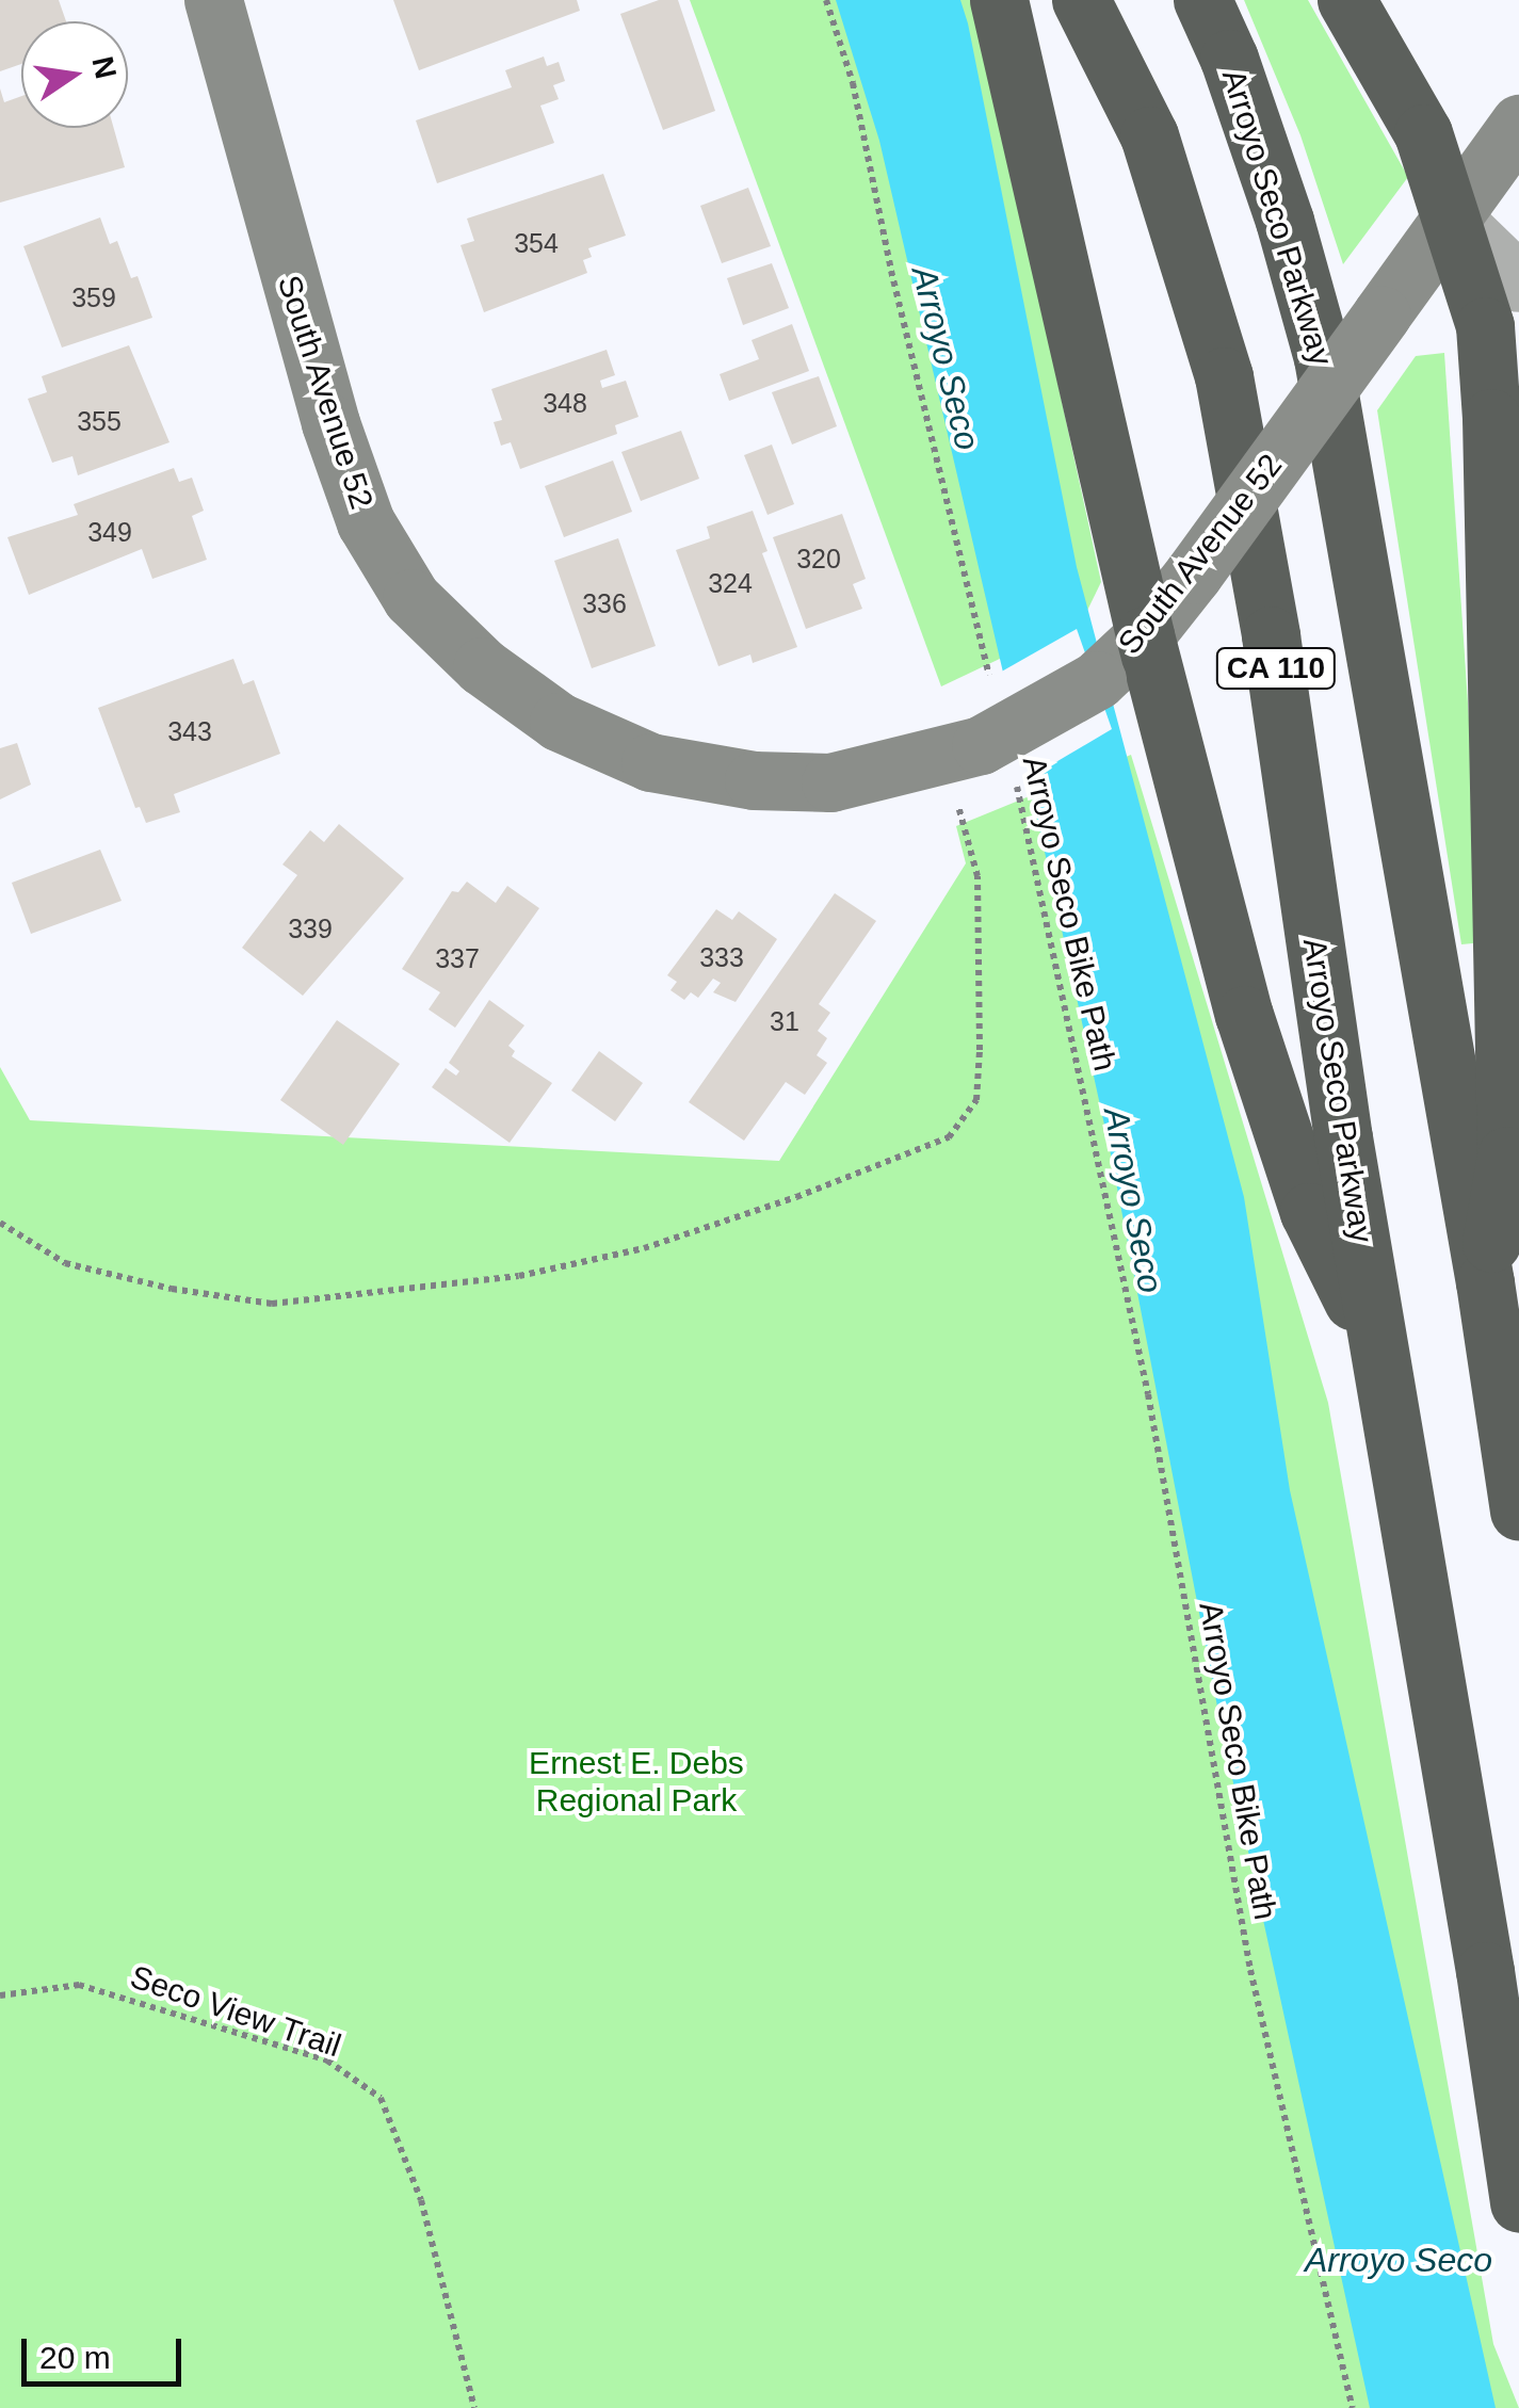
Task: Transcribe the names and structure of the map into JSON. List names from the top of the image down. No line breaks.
{"streets":{"highway":["Arroyo Seco Parkway","CA 110"],"street":["South Avenue 52"],"path":["Arroyo Seco Bike Path","Seco View Trail"]},"crossings":[["South Avenue 52","Arroyo Seco Bike Path"]],"water":["Arroyo Seco"],"parks":["Ernest E. Debs Regional Park"],"house_numbers":["354","359","348","355","349","320","324","336","343","339","333","337","31"],"scale_bar":"20 m","north":"right"}
